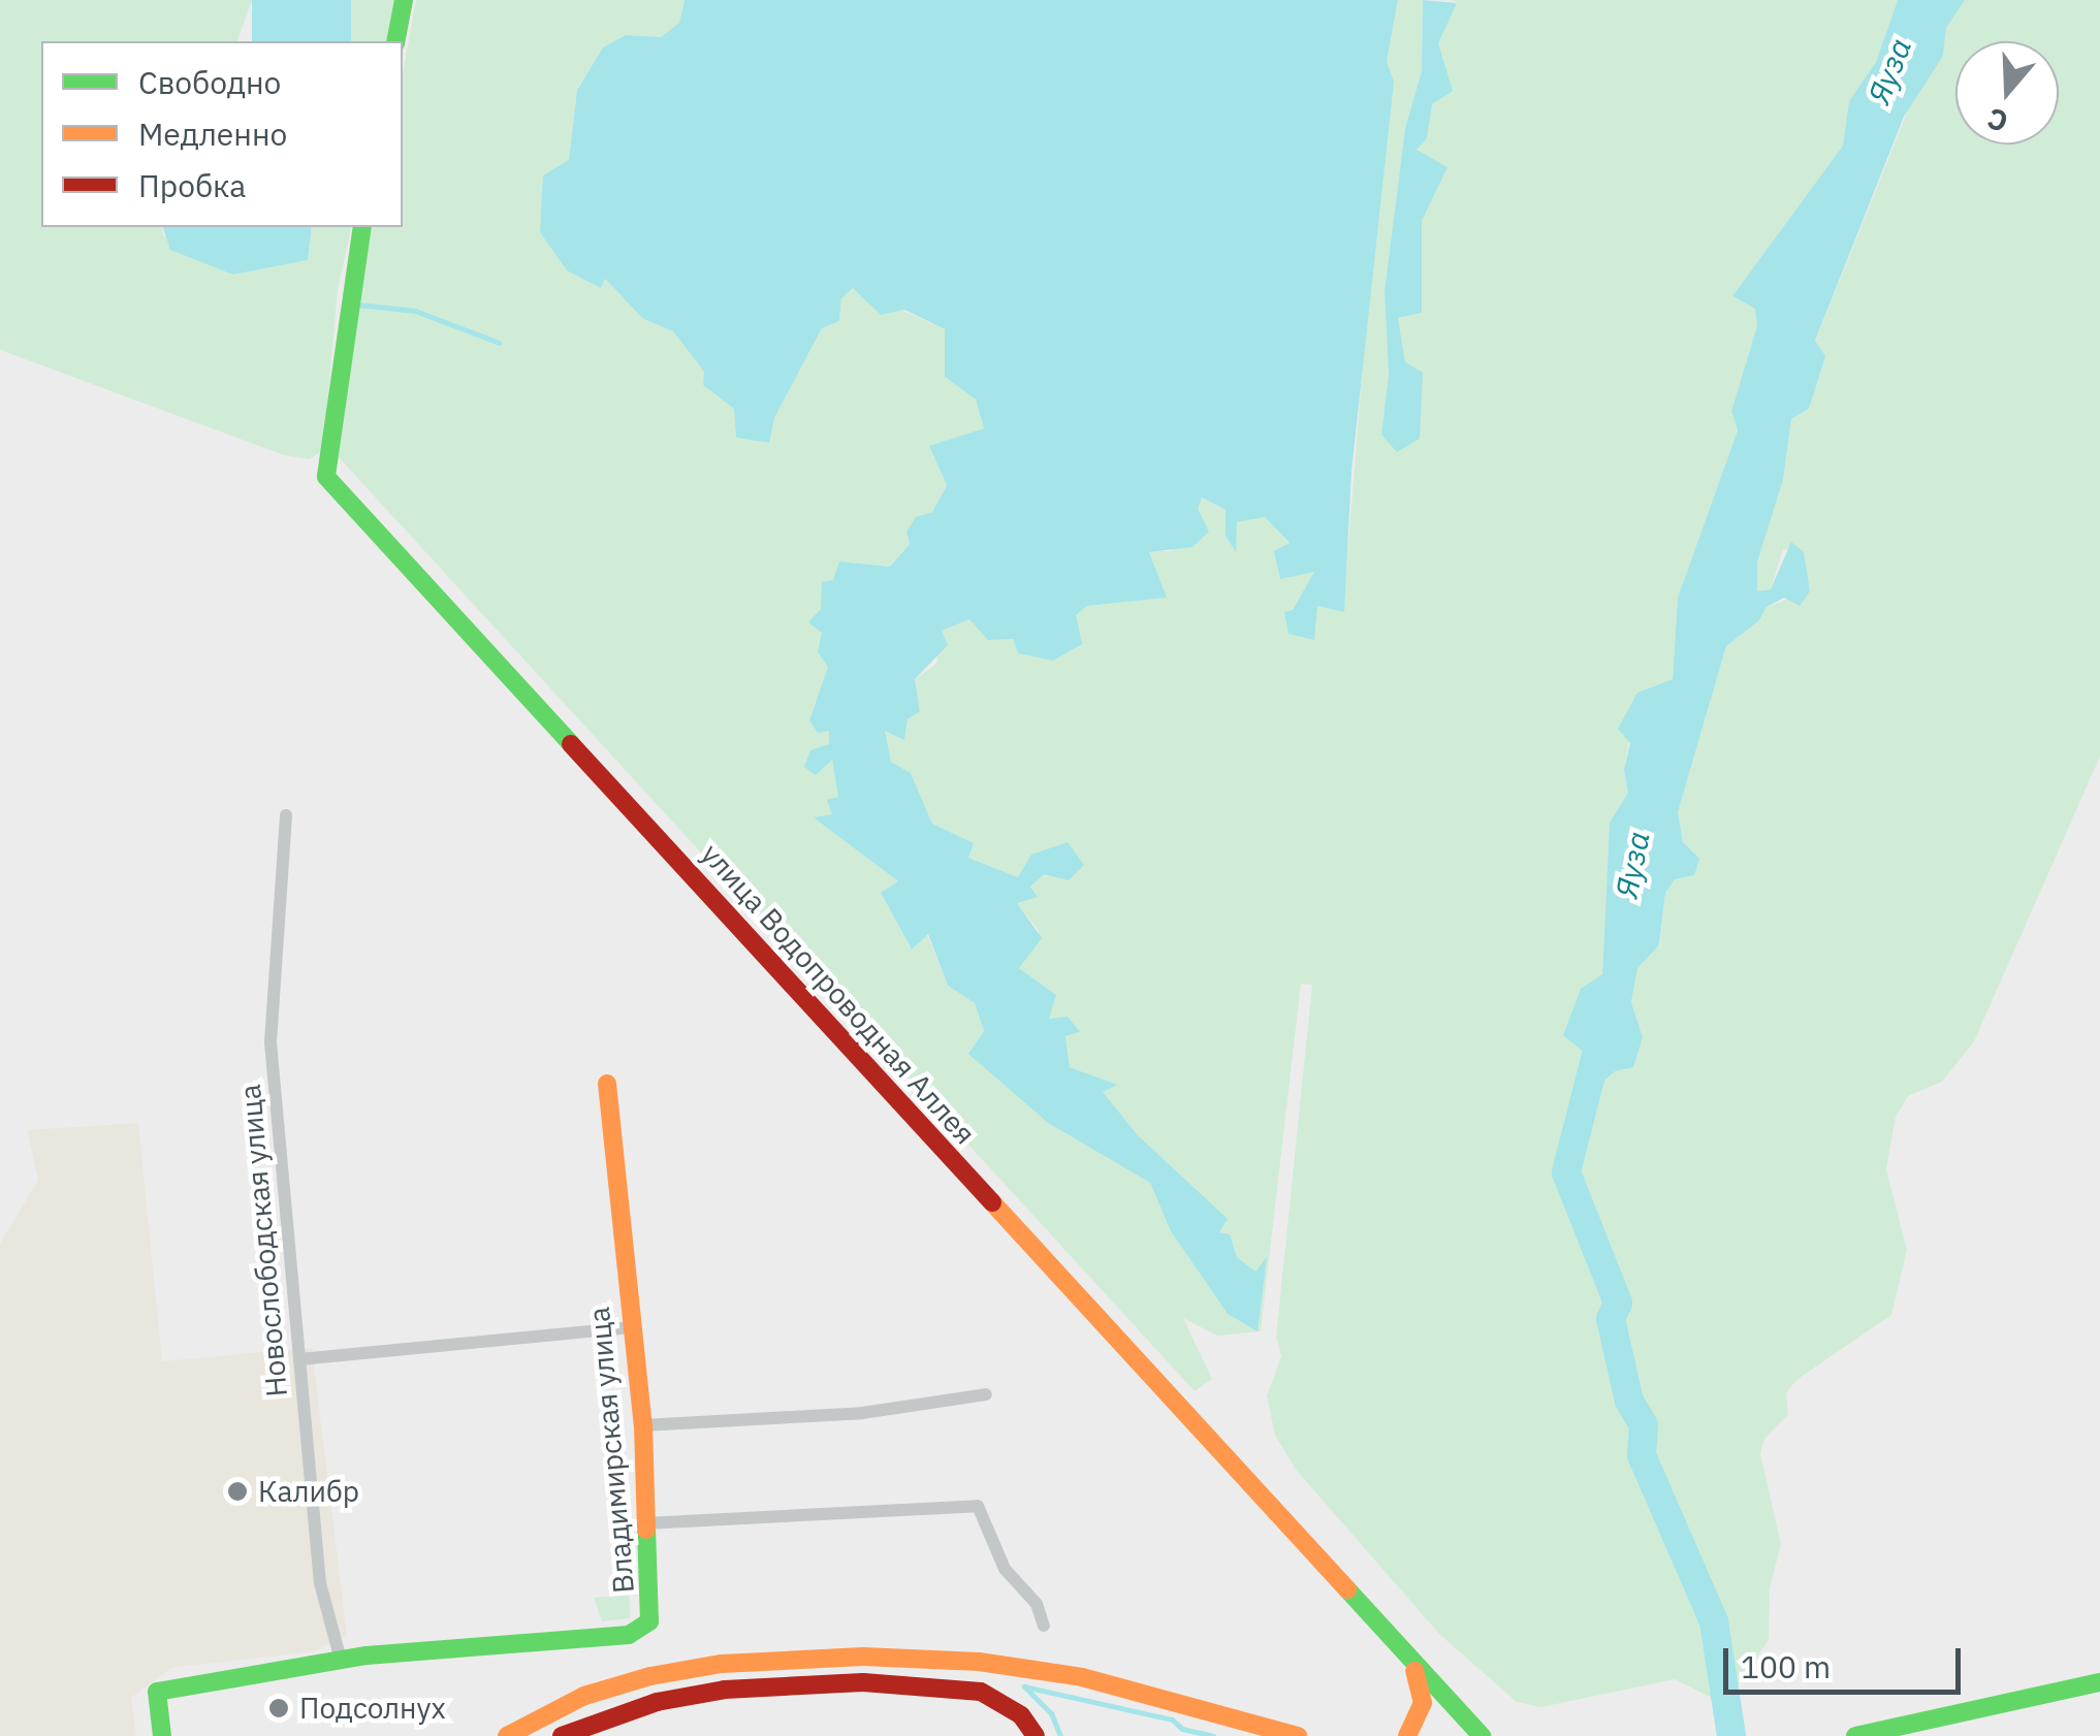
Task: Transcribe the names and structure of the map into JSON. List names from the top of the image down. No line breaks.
{"streets":{"main road":["улица Водопроводная Аллея","Владимирская улица"],"street":["Новослободская улица"]},"crossings":[["Новослободская улица","Владимирская улица"]],"water":["Яуза"],"places":["Калибр","Подсолнух"],"legend":["Свободно","Медленно","Пробка"],"scale_bar":"100 m","north":"bottom"}
